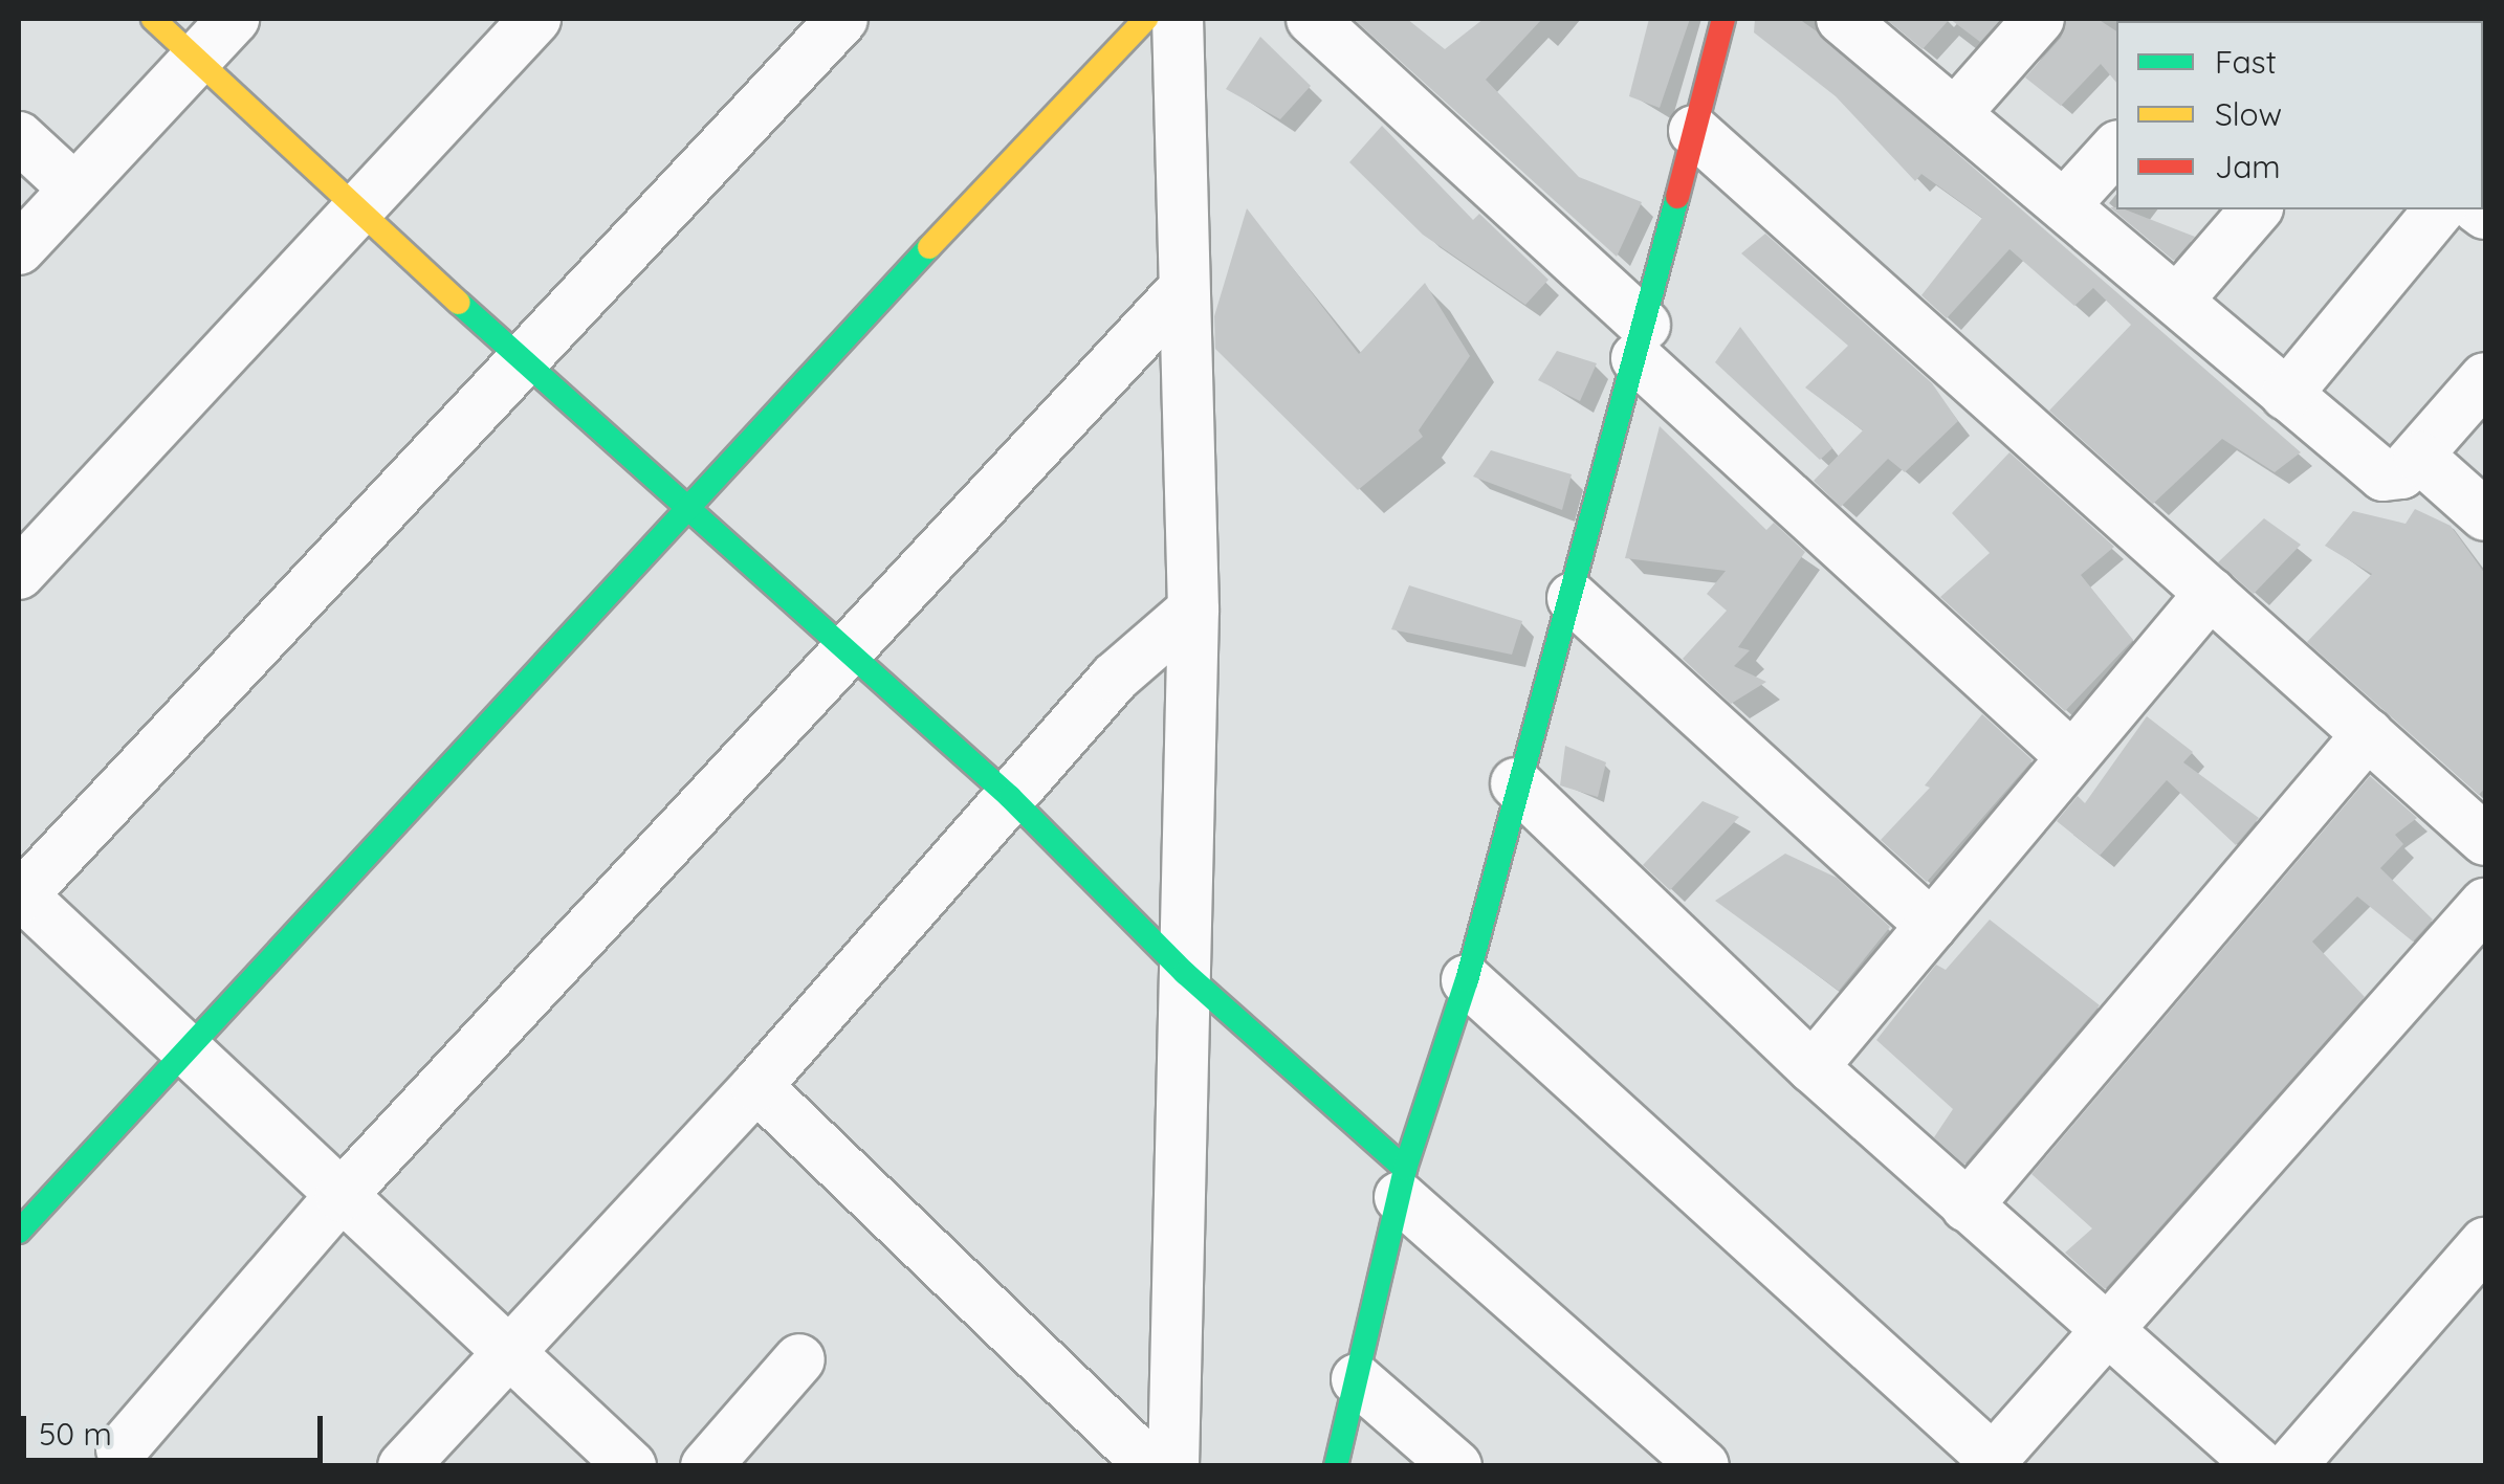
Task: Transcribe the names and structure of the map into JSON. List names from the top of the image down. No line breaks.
{"legend":["Fast","Slow","Jam"],"scale_bar":"50 m"}
